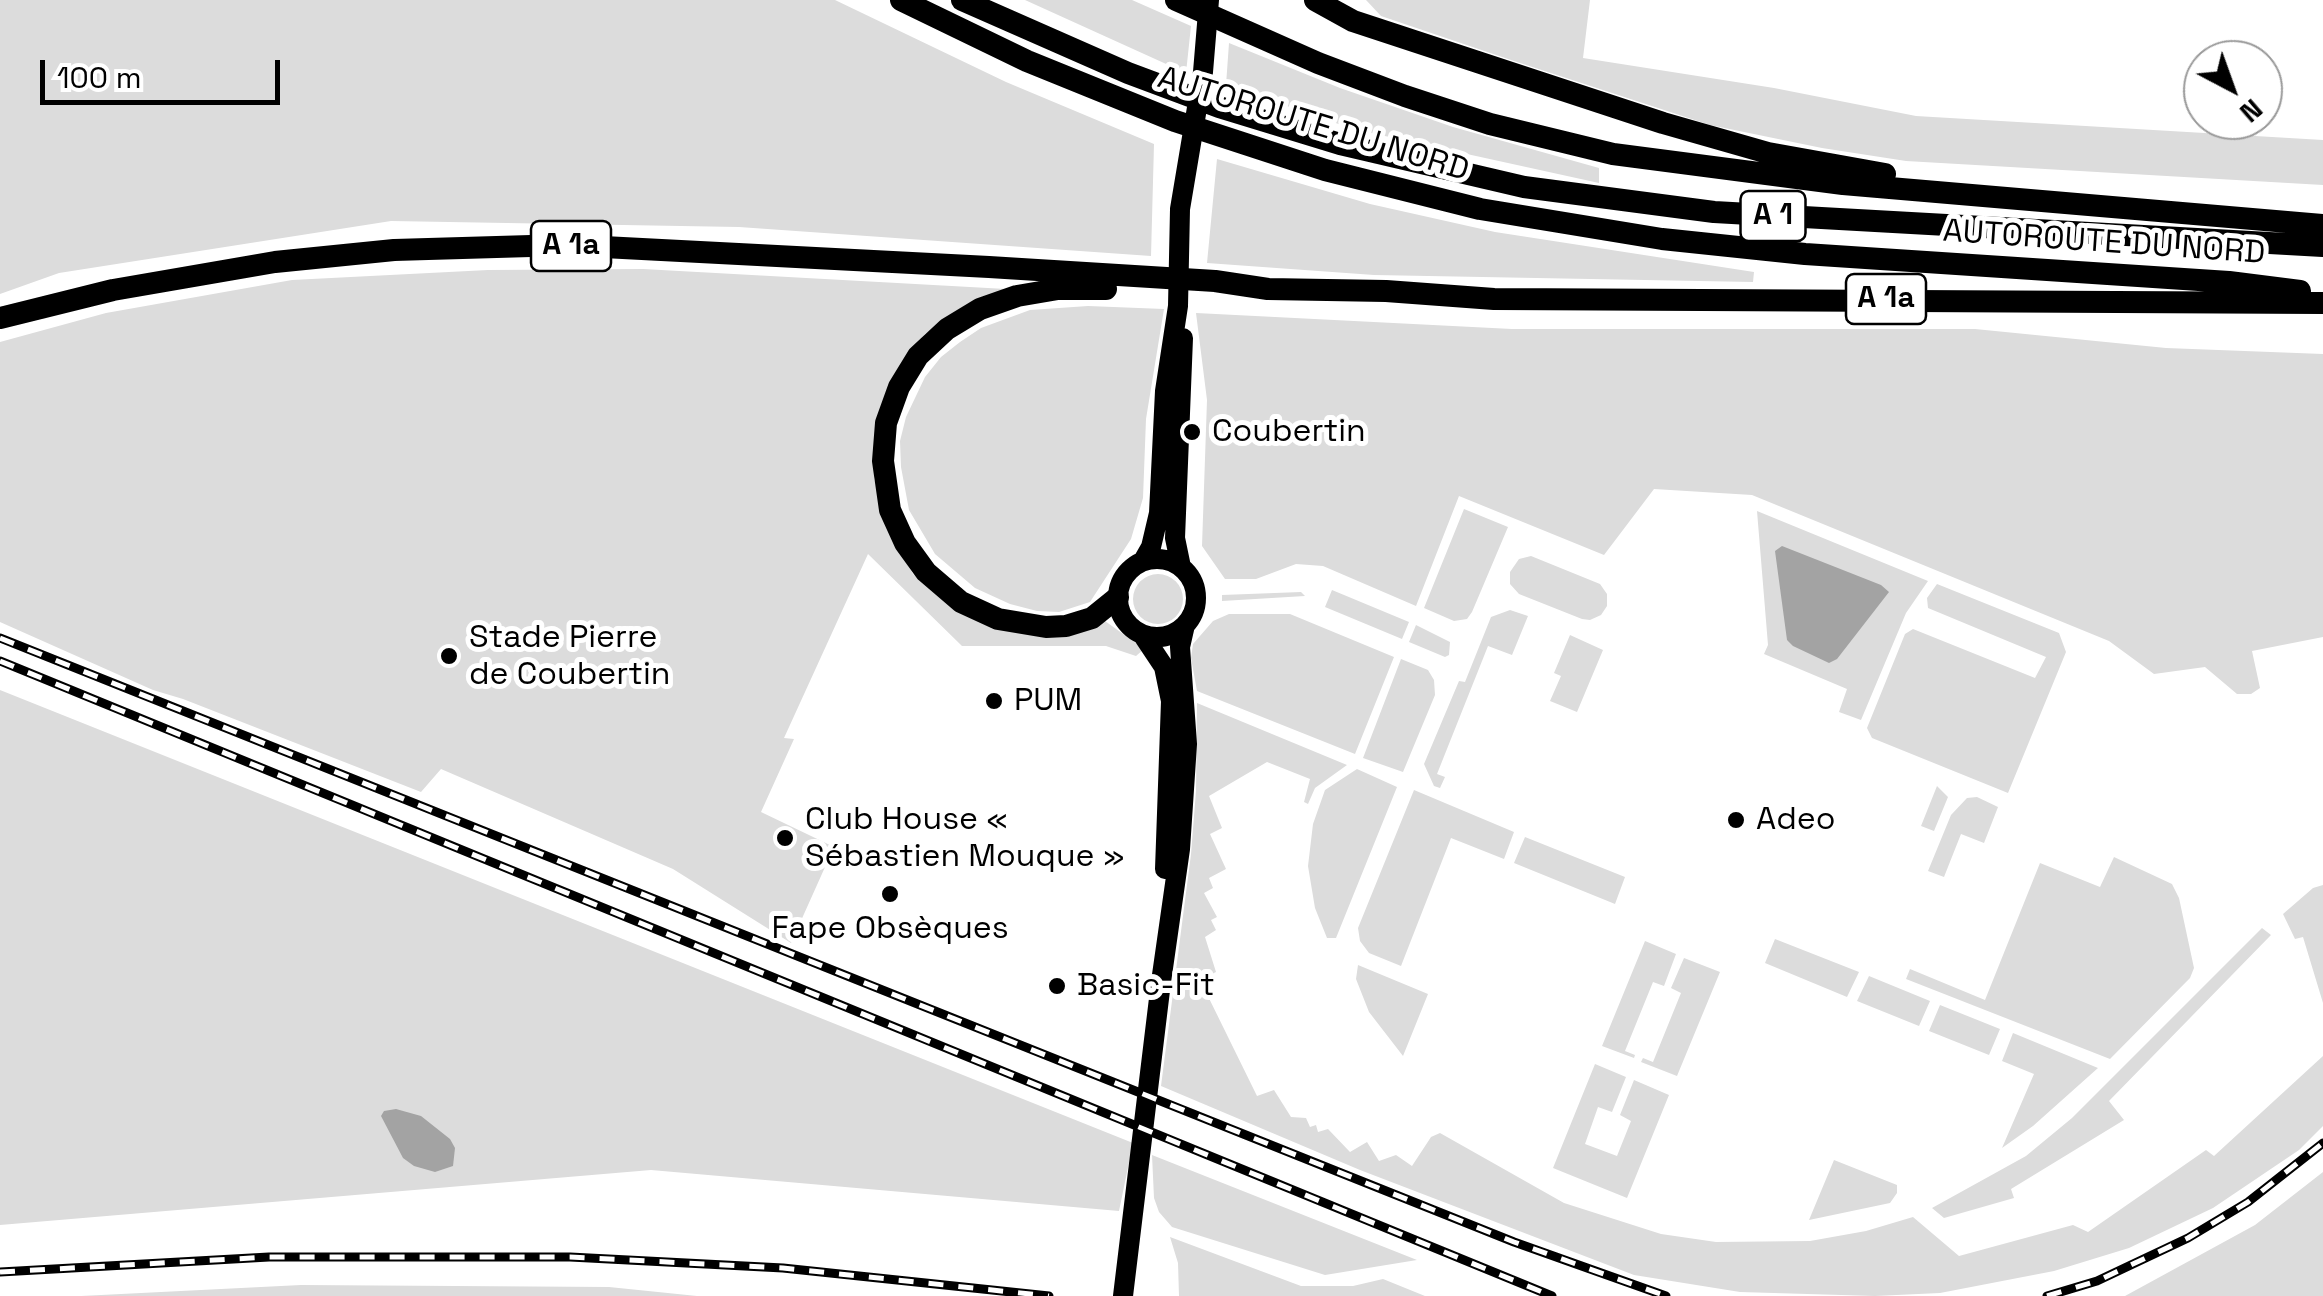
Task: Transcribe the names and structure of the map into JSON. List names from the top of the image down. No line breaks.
{"streets":{"highway":["AUTOROUTE DU NORD","A 1","A 1a"]},"places":["Coubertin","Stade Pierre de Coubertin","PUM","Adeo","Club House « Sébastien Mouque »","Fape Obsèques","Basic-Fit"],"scale_bar":"100 m","north":"bottom right"}
